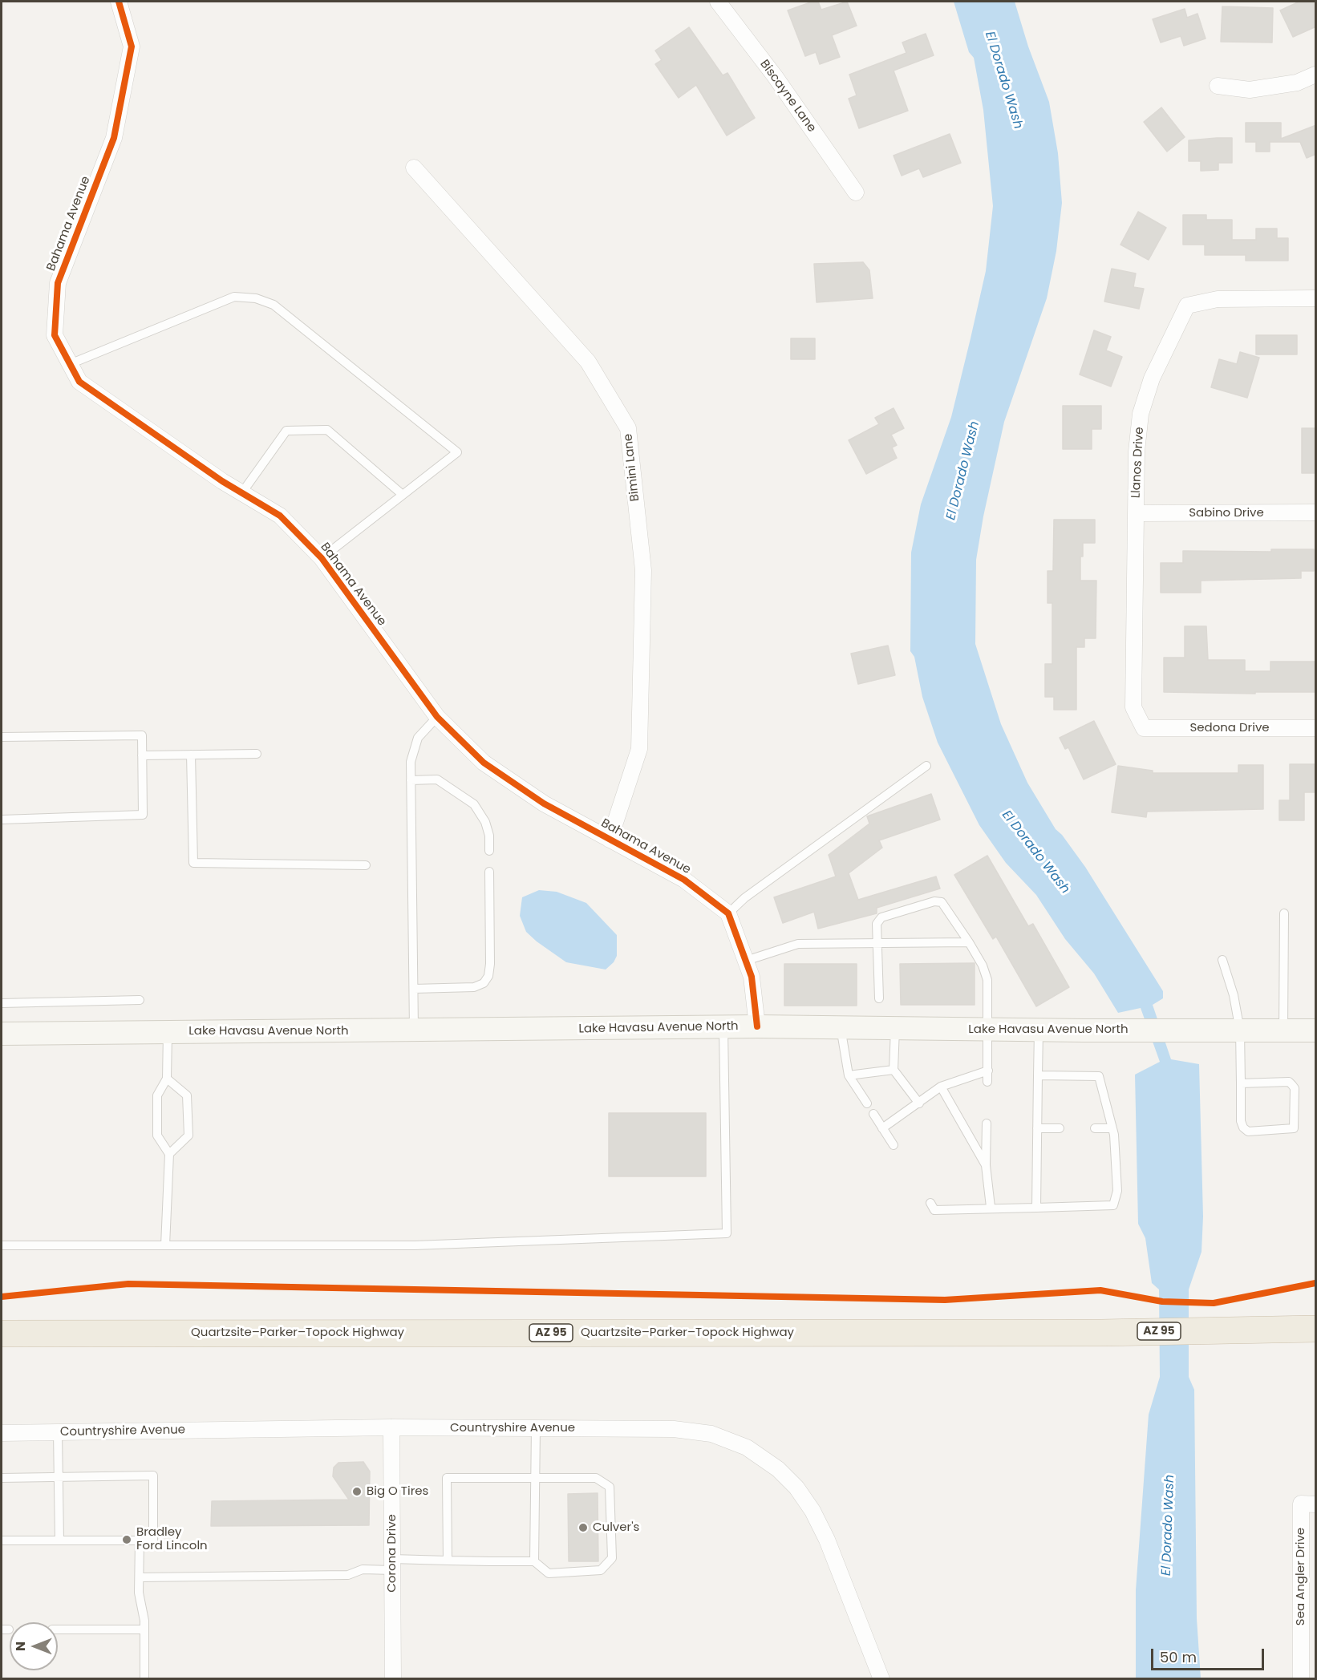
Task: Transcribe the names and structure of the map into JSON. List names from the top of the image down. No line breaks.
{"streets":{"highway":["AZ 95","Quartzsite–Parker–Topock Highway"],"main road":["Lake Havasu Avenue North"],"street":["Biscayne Lane","Bahama Avenue","Llanos Drive","Bimini Lane","Sabino Drive","Sedona Drive","Countryshire Avenue","Corona Drive","Sea Angler Drive"]},"crossings":[["Bahama Avenue","Bimini Lane"],["Llanos Drive","Sabino Drive"],["Llanos Drive","Sedona Drive"],["Countryshire Avenue","Corona Drive"]],"water":["El Dorado Wash"],"places":["Big O Tires","Culver's","Bradley Ford Lincoln"],"scale_bar":"50 m","north":"left"}
